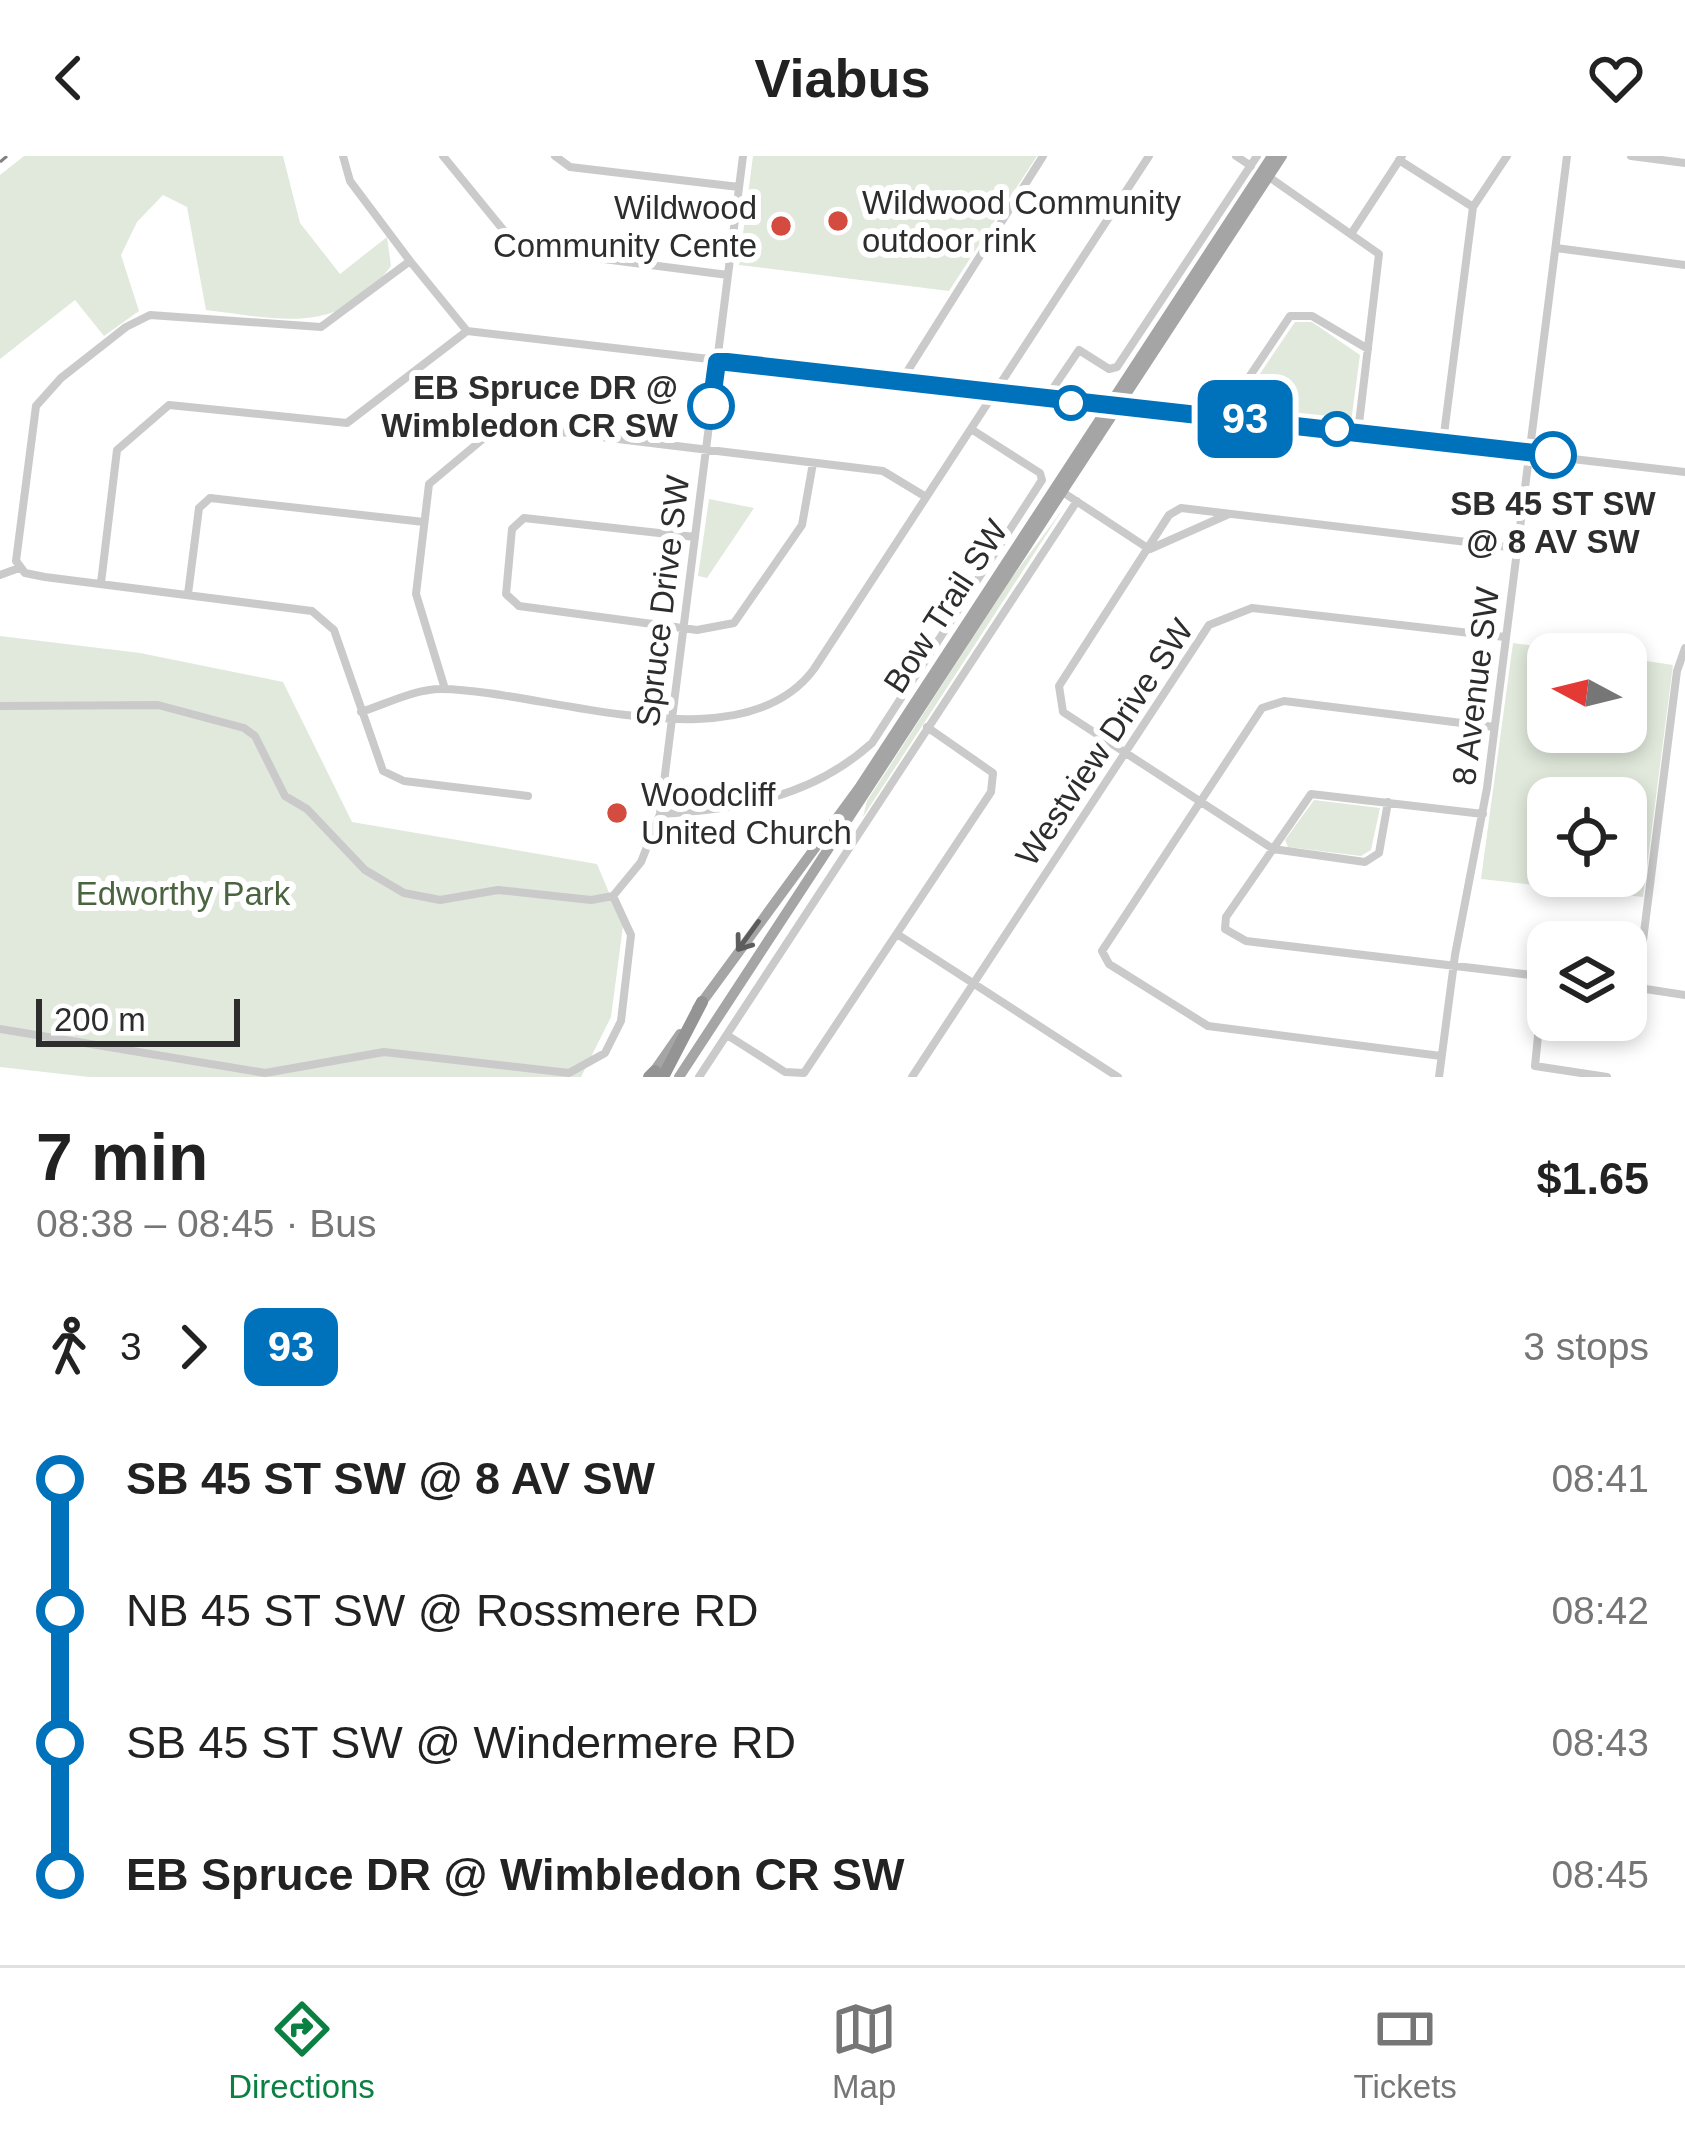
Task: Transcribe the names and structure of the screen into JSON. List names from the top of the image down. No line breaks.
{"streets":{"main road":["Bow Trail SW"],"street":["Spruce Drive SW","8 Avenue SW","Westview Drive SW"]},"crossings":[["8 Avenue SW","Westview Drive SW"]],"parks":["Edworthy Park"],"places":["Wildwood Community outdoor rink","Wildwood Community Cente","EB Spruce DR @ Wimbledon CR SW","SB 45 ST SW @ 8 AV SW","Woodcliff United Church"],"lines":["bus line 93"],"scale_bar":"200 m","north":"left","page":{"header":"Viabus","on_map":"93","scale":"200 m","heading":["7 min","08:38 – 08:45 · Bus","$1.65"],"legs":["3","93","3 stops"],"list":[{"name":"SB 45 ST SW @ 8 AV SW","value":"08:41"},{"name":"NB 45 ST SW @ Rossmere RD","value":"08:42"},{"name":"SB 45 ST SW @ Windermere RD","value":"08:43"},{"name":"EB Spruce DR @ Wimbledon CR SW","value":"08:45"}],"tabs":["Directions","Map","Tickets"]}}
